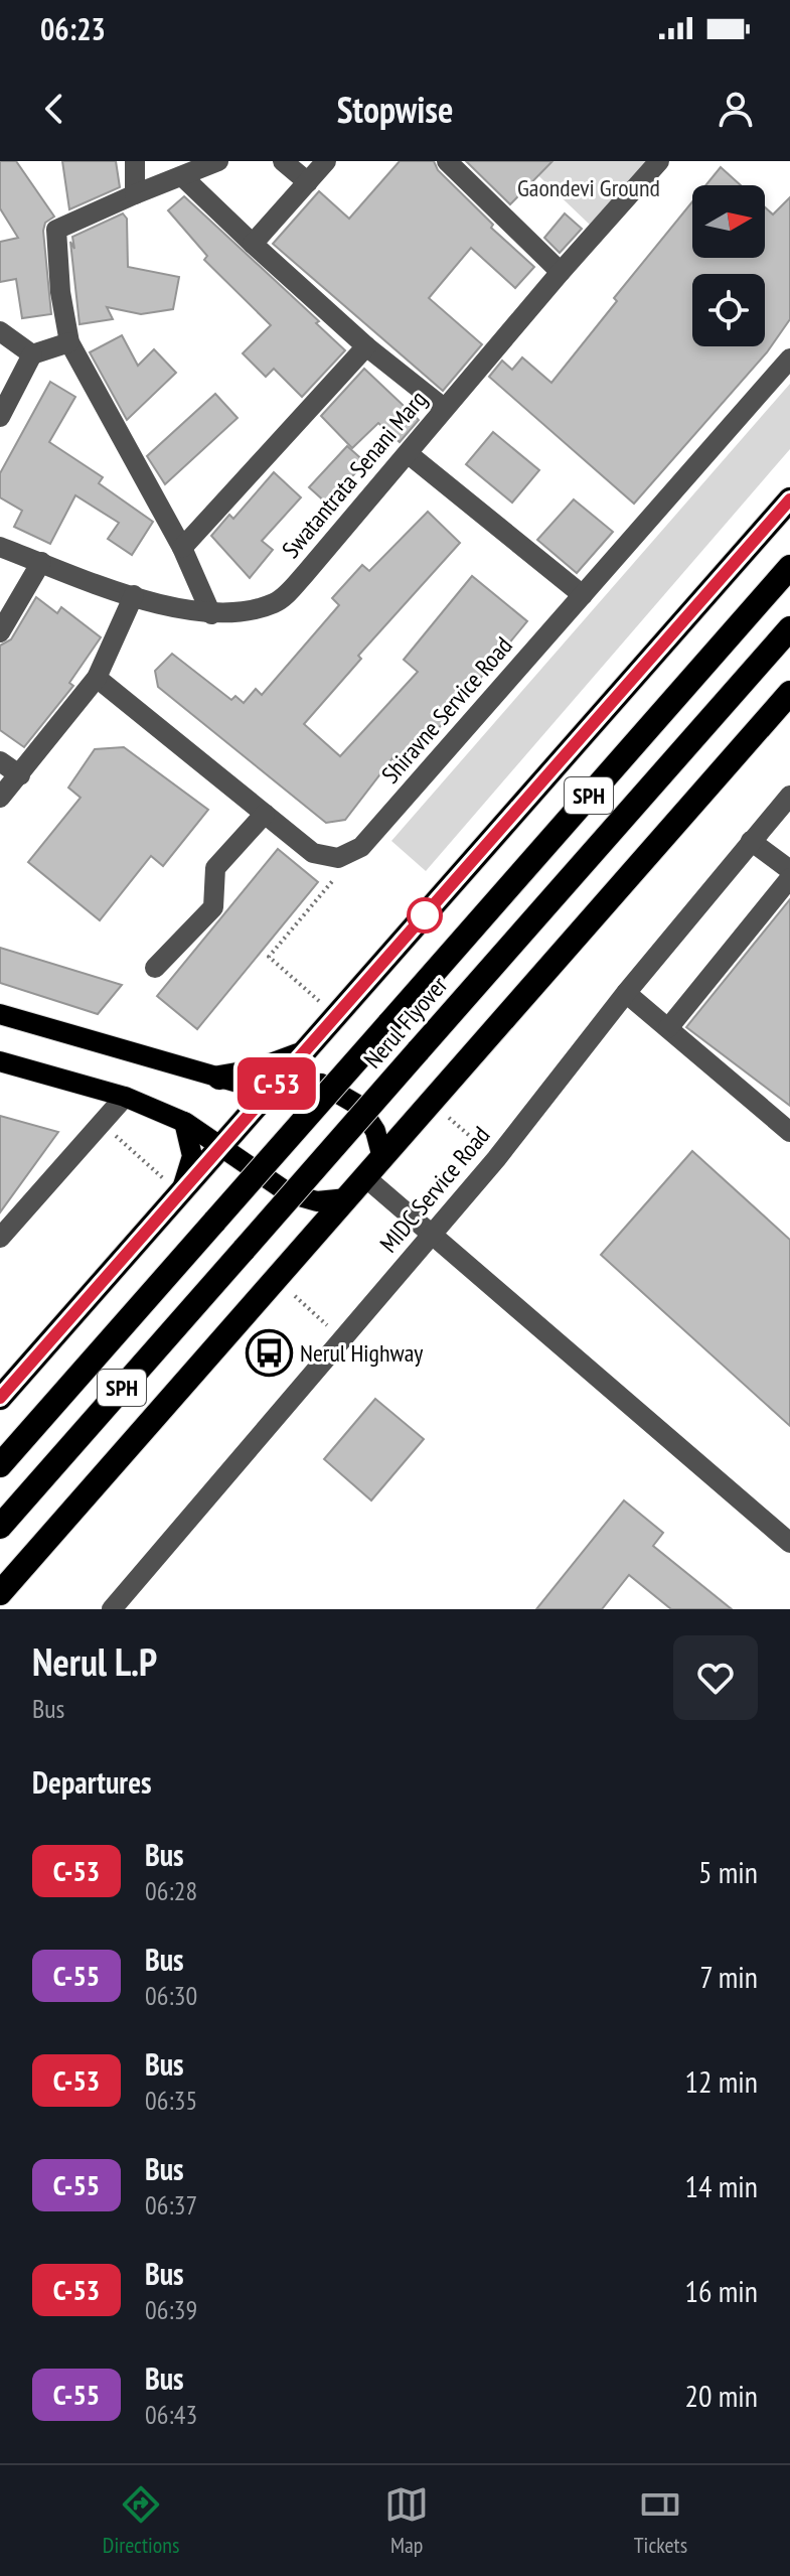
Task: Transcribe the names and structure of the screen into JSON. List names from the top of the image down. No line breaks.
{"streets":{"highway":["SPH","Nerul Flyover"],"street":["Swatantrata Senani Marg","Shiravne Service Road","MIDC Service Road"]},"parks":["Gaondevi Ground"],"places":{"bus stop":["Nerul Highway"]},"lines":["bus line C-53"],"north":"right","page":{"status":"06:23","header":"Stopwise","on_map":"C-53","heading":[["Nerul L.P","Bus"],"Departures"],"list":[{"mark":"C-53","name":"Bus","note":"06:28","value":"5 min"},{"mark":"C-55","name":"Bus","note":"06:30","value":"7 min"},{"mark":"C-53","name":"Bus","note":"06:35","value":"12 min"},{"mark":"C-55","name":"Bus","note":"06:37","value":"14 min"},{"mark":"C-53","name":"Bus","note":"06:39","value":"16 min"},{"mark":"C-55","name":"Bus","note":"06:43","value":"20 min"}],"tabs":["Directions","Map","Tickets"]}}
